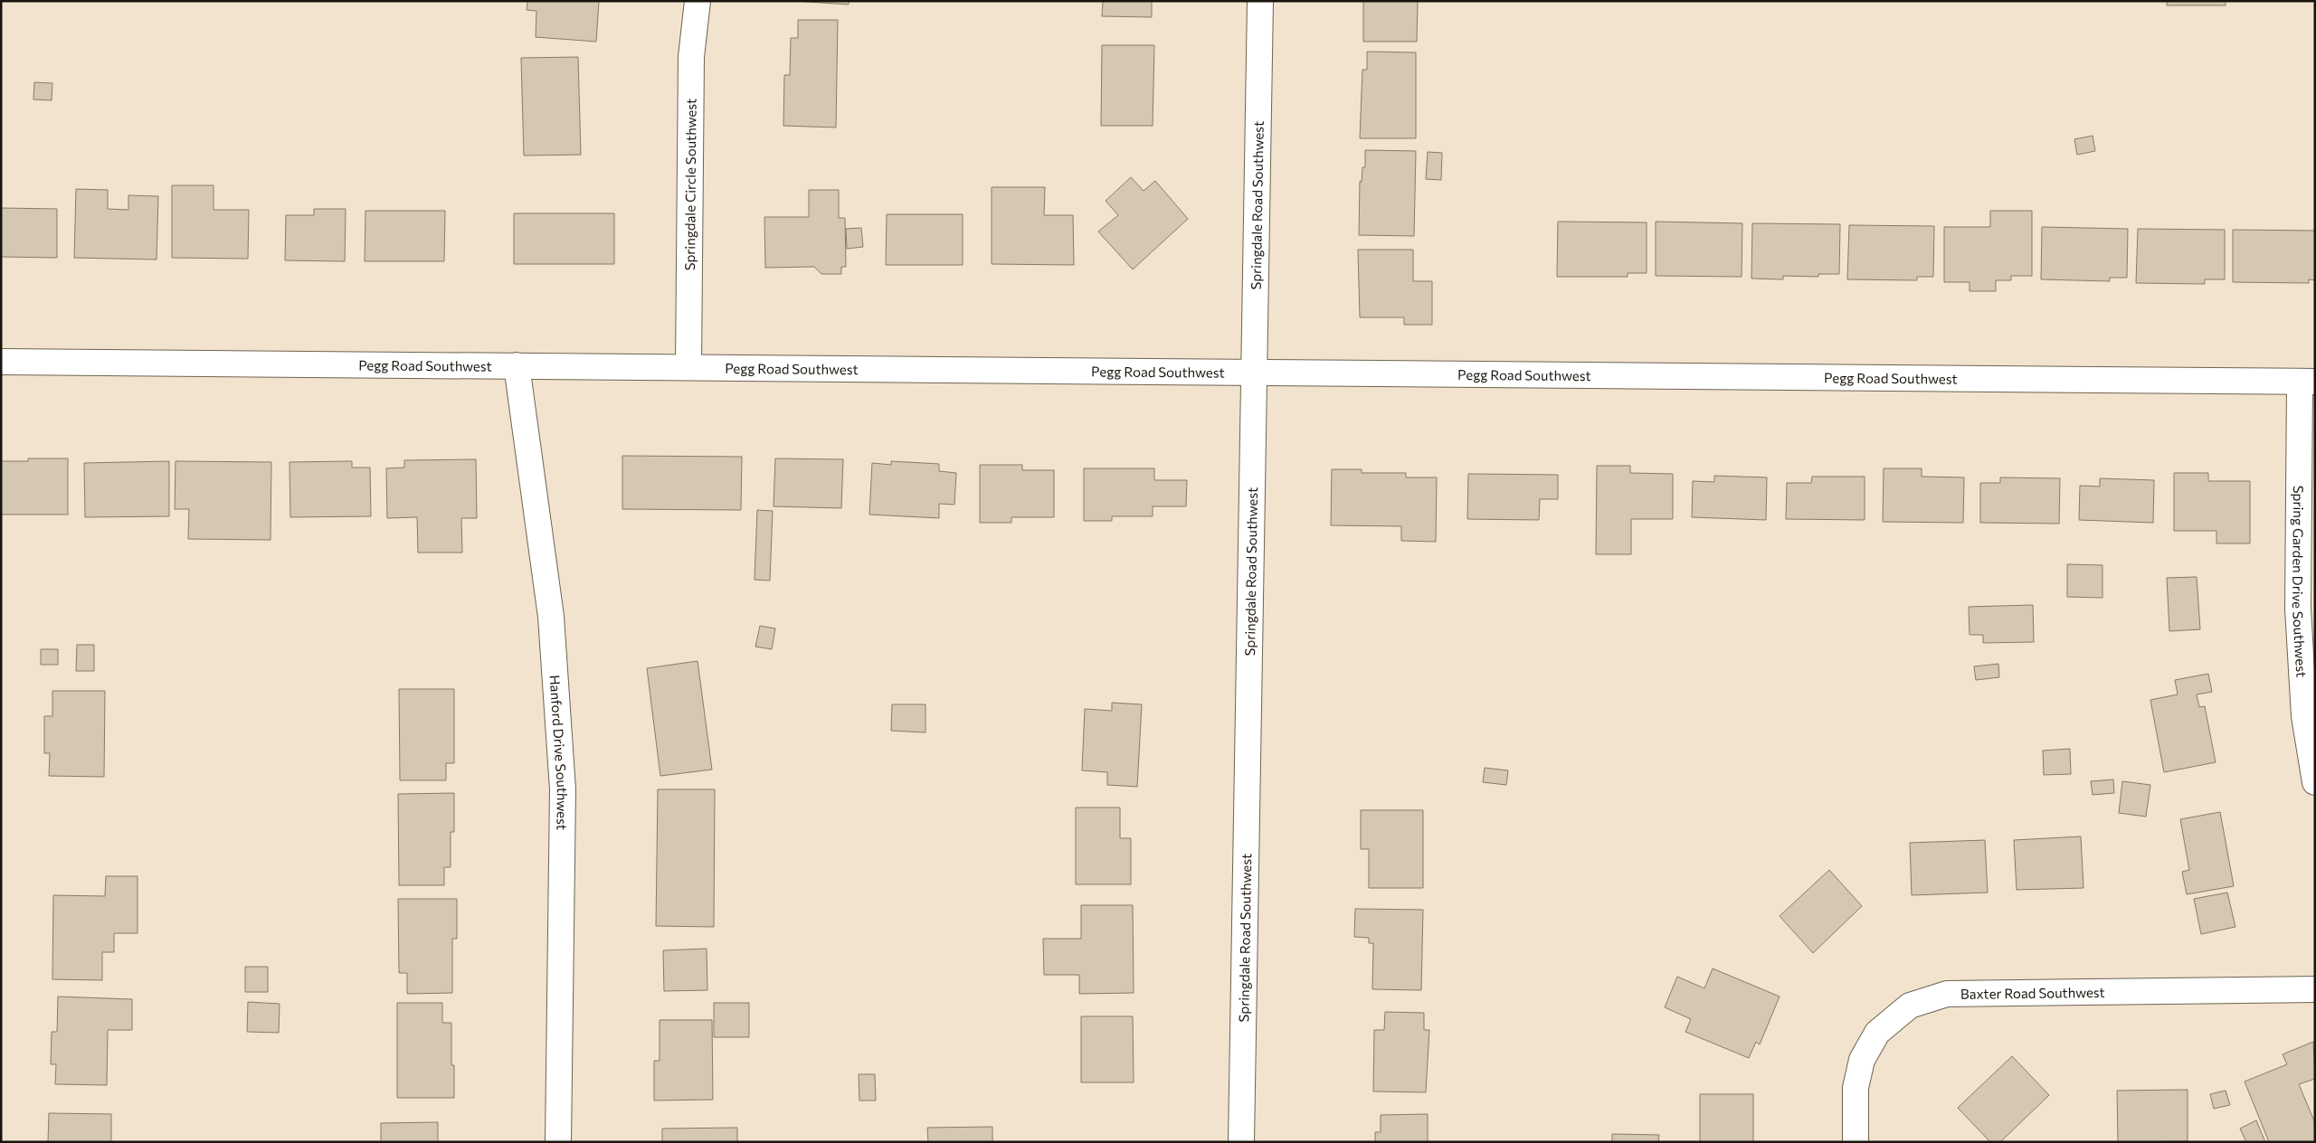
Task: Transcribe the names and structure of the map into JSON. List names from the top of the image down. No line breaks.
{"streets":{"street":["Springdale Circle Southwest","Springdale Road Southwest","Pegg Road Southwest","Spring Garden Drive Southwest","Hanford Drive Southwest","Baxter Road Southwest"]},"crossings":[["Springdale Circle Southwest","Pegg Road Southwest"],["Springdale Road Southwest","Pegg Road Southwest"],["Pegg Road Southwest","Spring Garden Drive Southwest"],["Pegg Road Southwest","Hanford Drive Southwest"]]}
